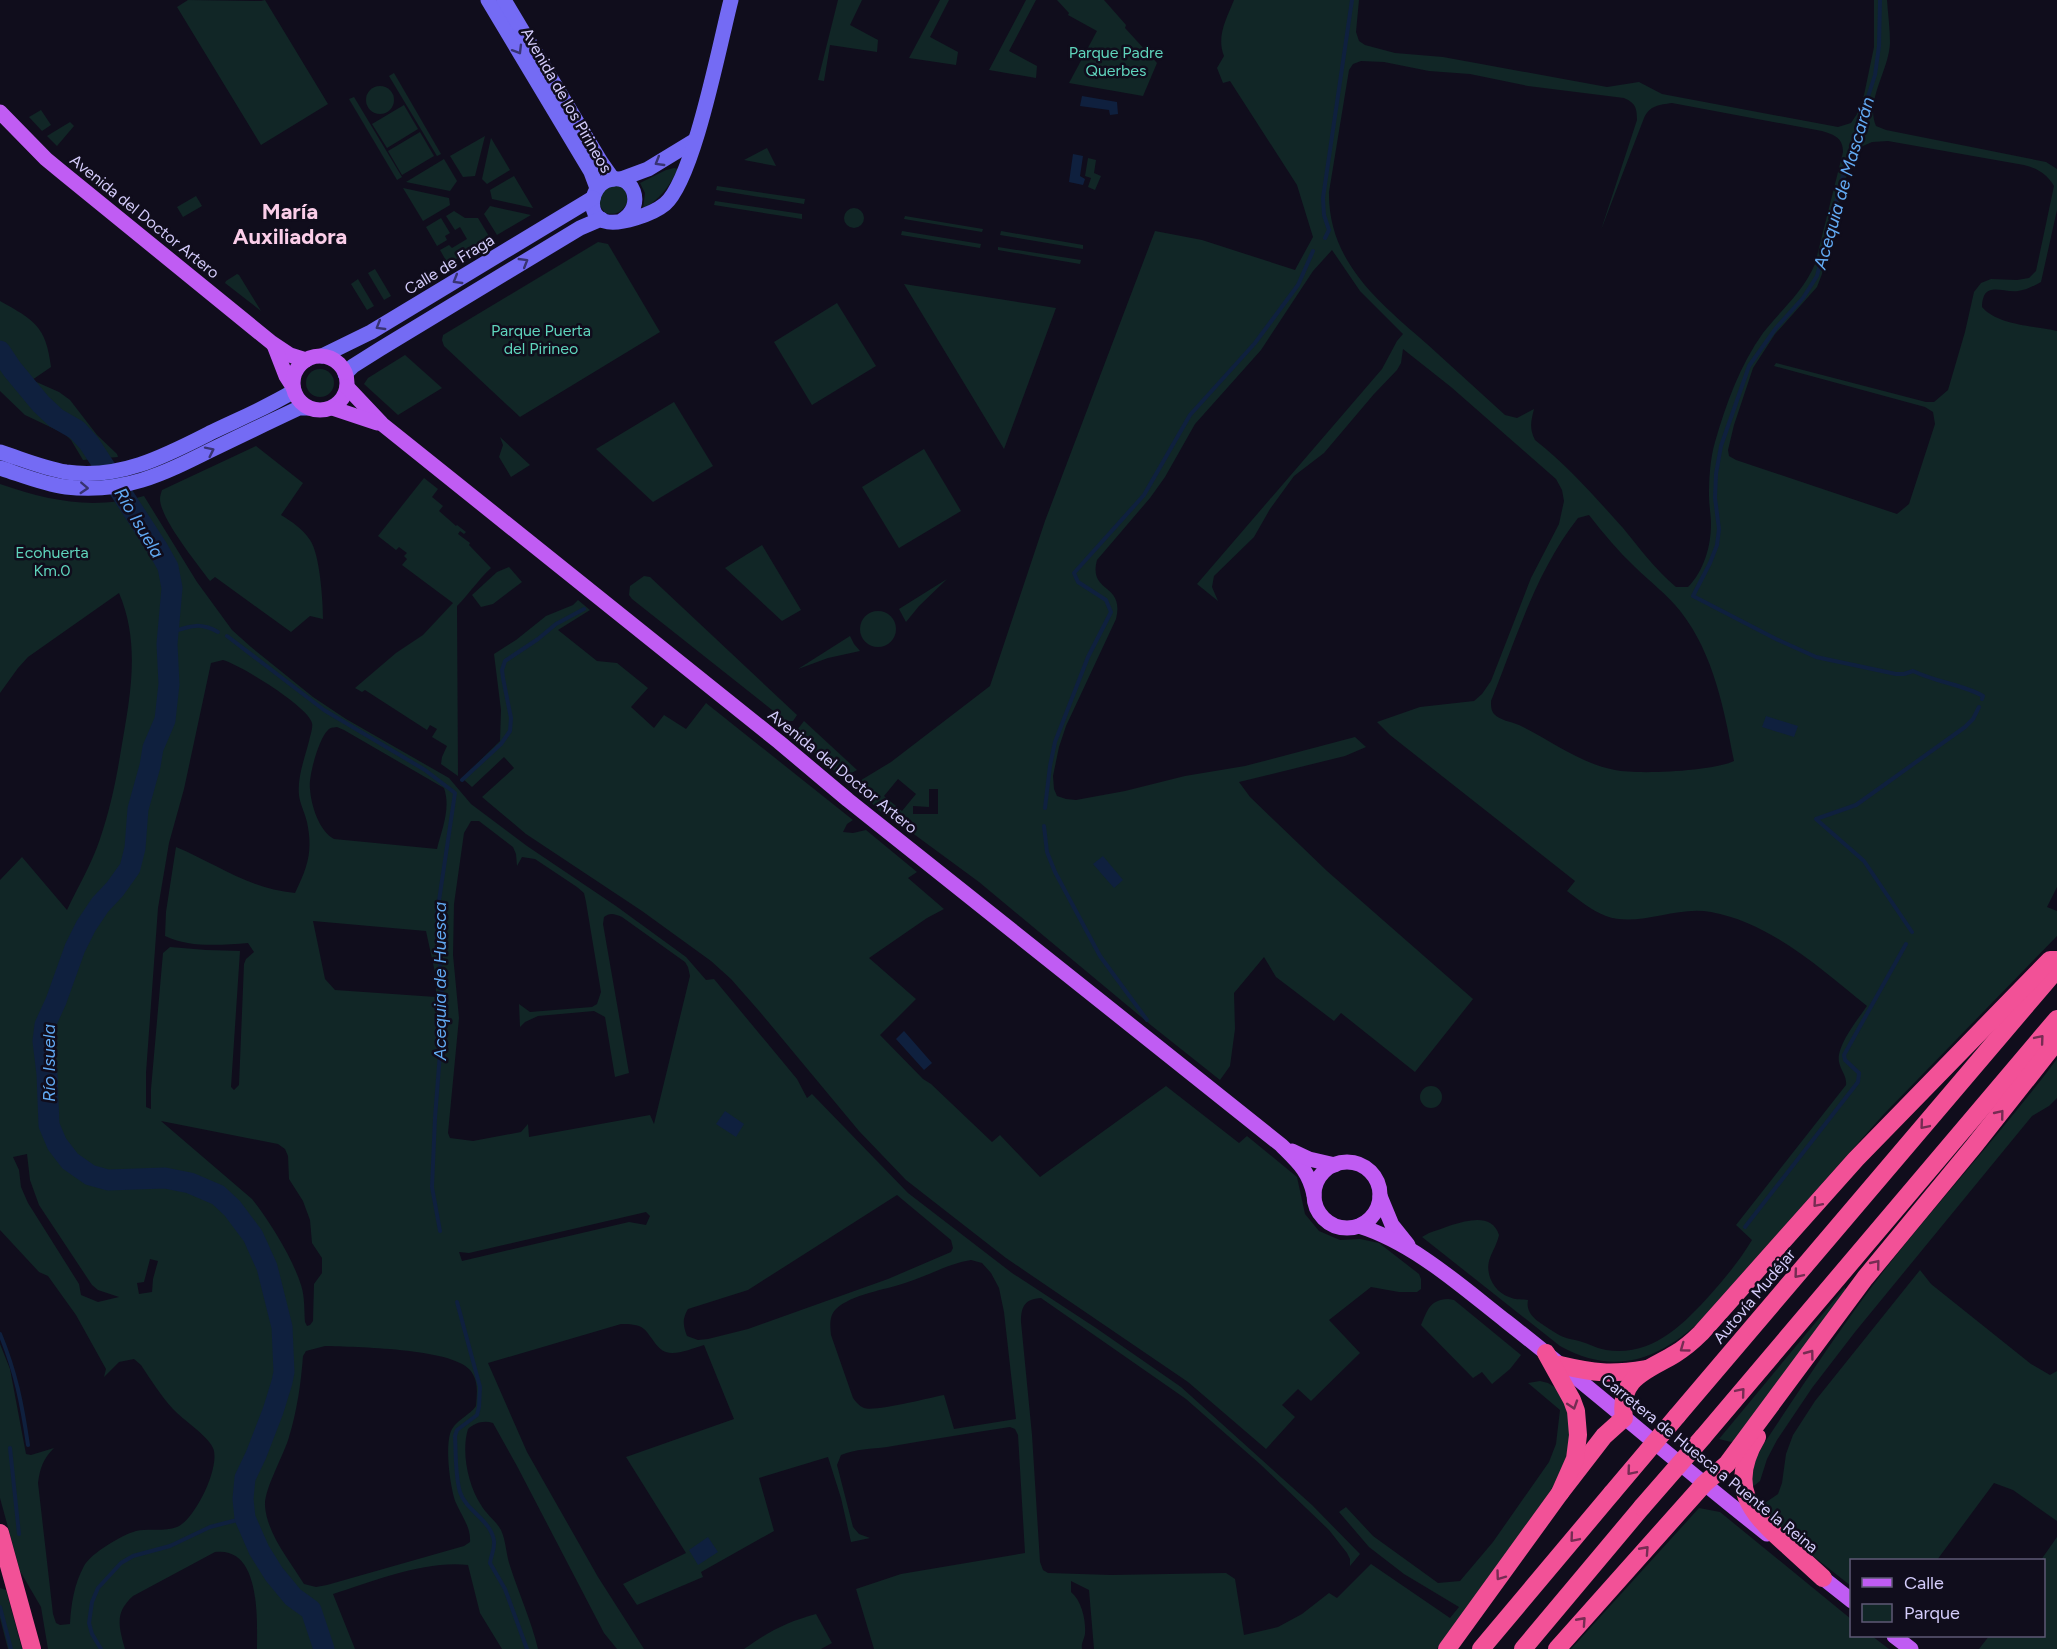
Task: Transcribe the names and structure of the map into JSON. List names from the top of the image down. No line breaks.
{"streets":{"highway":["Autovía Mudéjar"],"main road":["Avenida de los Pirineos","Avenida del Doctor Artero","Calle de Fraga","Carretera de Huesca a Puente la Reina"]},"crossings":[["Avenida de los Pirineos","Calle de Fraga"],["Avenida del Doctor Artero","Calle de Fraga"]],"districts":["María Auxiliadora"],"water":["Acequia de Mascarán","Río Isuela","Acequia de Huesca"],"parks":["Parque Padre Querbes","Parque Puerta del Pirineo","Ecohuerta Km.0"],"legend":["Calle","Parque"]}
